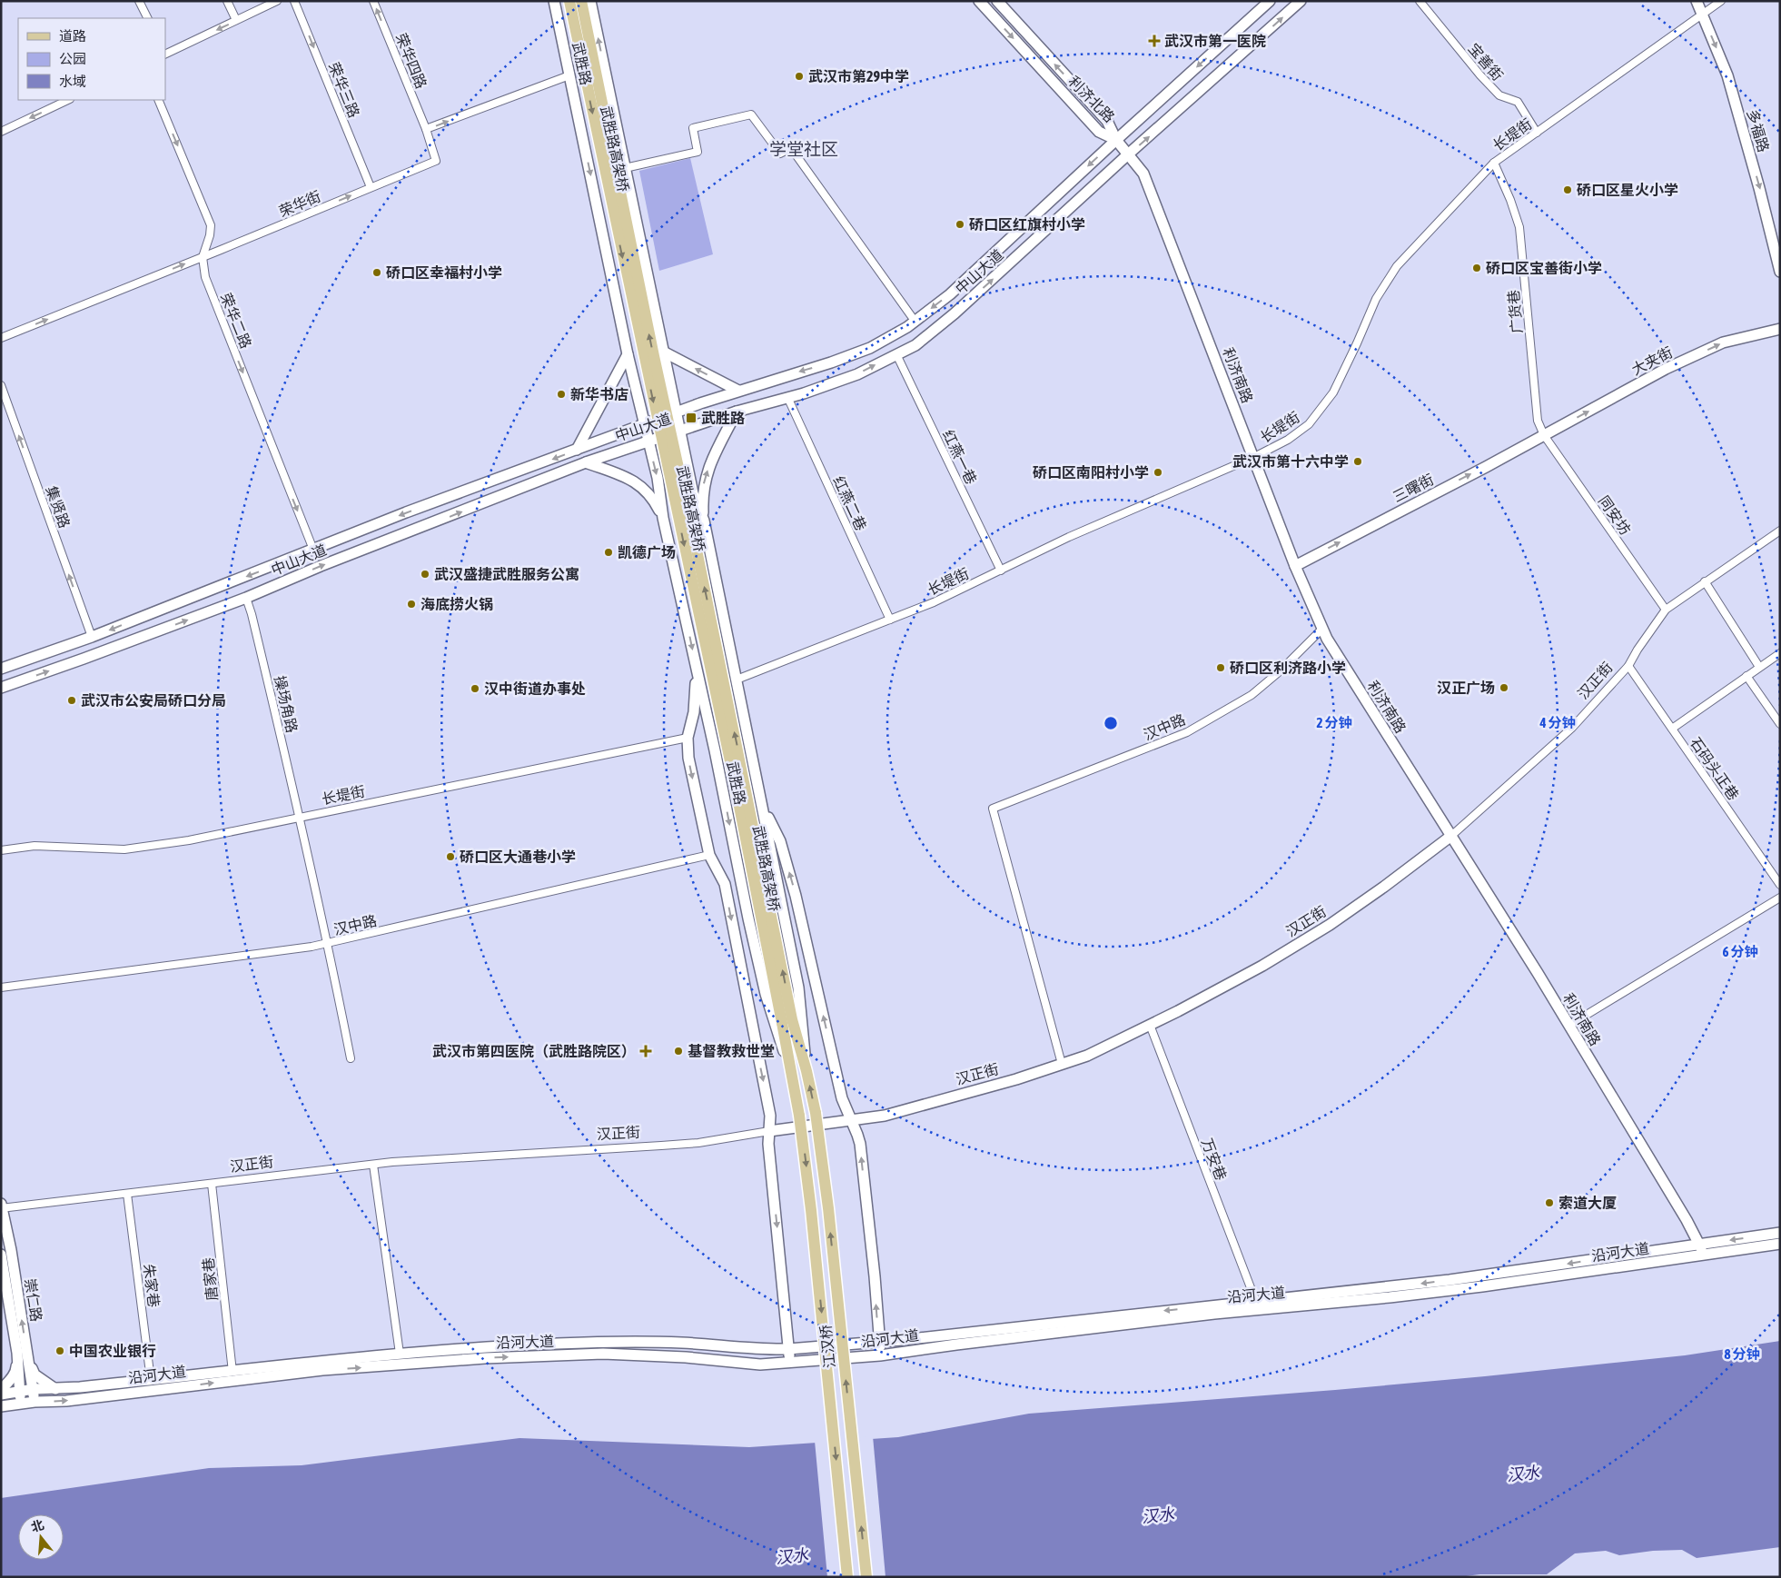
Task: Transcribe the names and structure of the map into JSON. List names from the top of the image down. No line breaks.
{"streets":{"main road":["武胜路","利济北路","多福路","武胜路高架桥","中山大道","大夹街","利济南路","三曙街","汉正街","沿河大道","崇仁路","江汉桥"],"street":["荣华四路","宝善街","荣华三路","长堤街","荣华街","广货巷","荣华二路","红燕一巷","红燕二巷","集贤路","同安坊","操场角路","汉中路","石码头正巷","万安巷","唐家巷","朱家巷"]},"crossings":[["荣华四路","荣华街"],["宝善街","长堤街"],["武胜路","长堤街"],["武胜路","中山大道"],["武胜路","江汉桥"],["荣华三路","荣华街"],["利济北路","中山大道"],["利济北路","利济南路"],["多福路","长堤街"],["长堤街","广货巷"],["长堤街","利济南路"],["长堤街","红燕一巷"],["长堤街","红燕二巷"],["长堤街","操场角路"],["荣华街","荣华二路"],["中山大道","荣华二路"],["中山大道","利济南路"],["中山大道","红燕一巷"],["中山大道","红燕二巷"],["中山大道","集贤路"],["中山大道","操场角路"],["广货巷","大夹街"],["广货巷","三曙街"],["广货巷","同安坊"],["大夹街","三曙街"],["大夹街","同安坊"],["利济南路","三曙街"],["利济南路","汉正街"],["利济南路","汉中路"],["利济南路","沿河大道"],["三曙街","同安坊"],["同安坊","汉正街"],["汉正街","汉中路"],["汉正街","石码头正巷"],["汉正街","万安巷"],["汉正街","唐家巷"],["汉正街","朱家巷"],["汉正街","崇仁路"],["操场角路","汉中路"],["万安巷","沿河大道"],["沿河大道","唐家巷"],["沿河大道","朱家巷"],["沿河大道","崇仁路"]],"one_way":["荣华四路","荣华三路","多福路","荣华街","荣华二路","大夹街","三曙街","集贤路"],"districts":["学堂社区"],"water":["汉水"],"places":{"health":["武汉市第一医院","武汉市第四医院（武胜路院区）"],"other":["武汉市第29中学","硚口区星火小学","硚口区红旗村小学","硚口区宝善街小学","硚口区幸福村小学","新华书店","武汉市第十六中学","硚口区南阳村小学","凯德广场","武汉盛捷武胜服务公寓","海底捞火锅","硚口区利济路小学","汉正广场","汉中街道办事处","武汉市公安局硚口分局","硚口区大通巷小学","基督教救世堂","索道大厦","中国农业银行"],"transit":["武胜路"]},"legend":["道路","公园","水域"],"north":"top","rings":["2 分钟","4 分钟","6 分钟","8 分钟"]}
